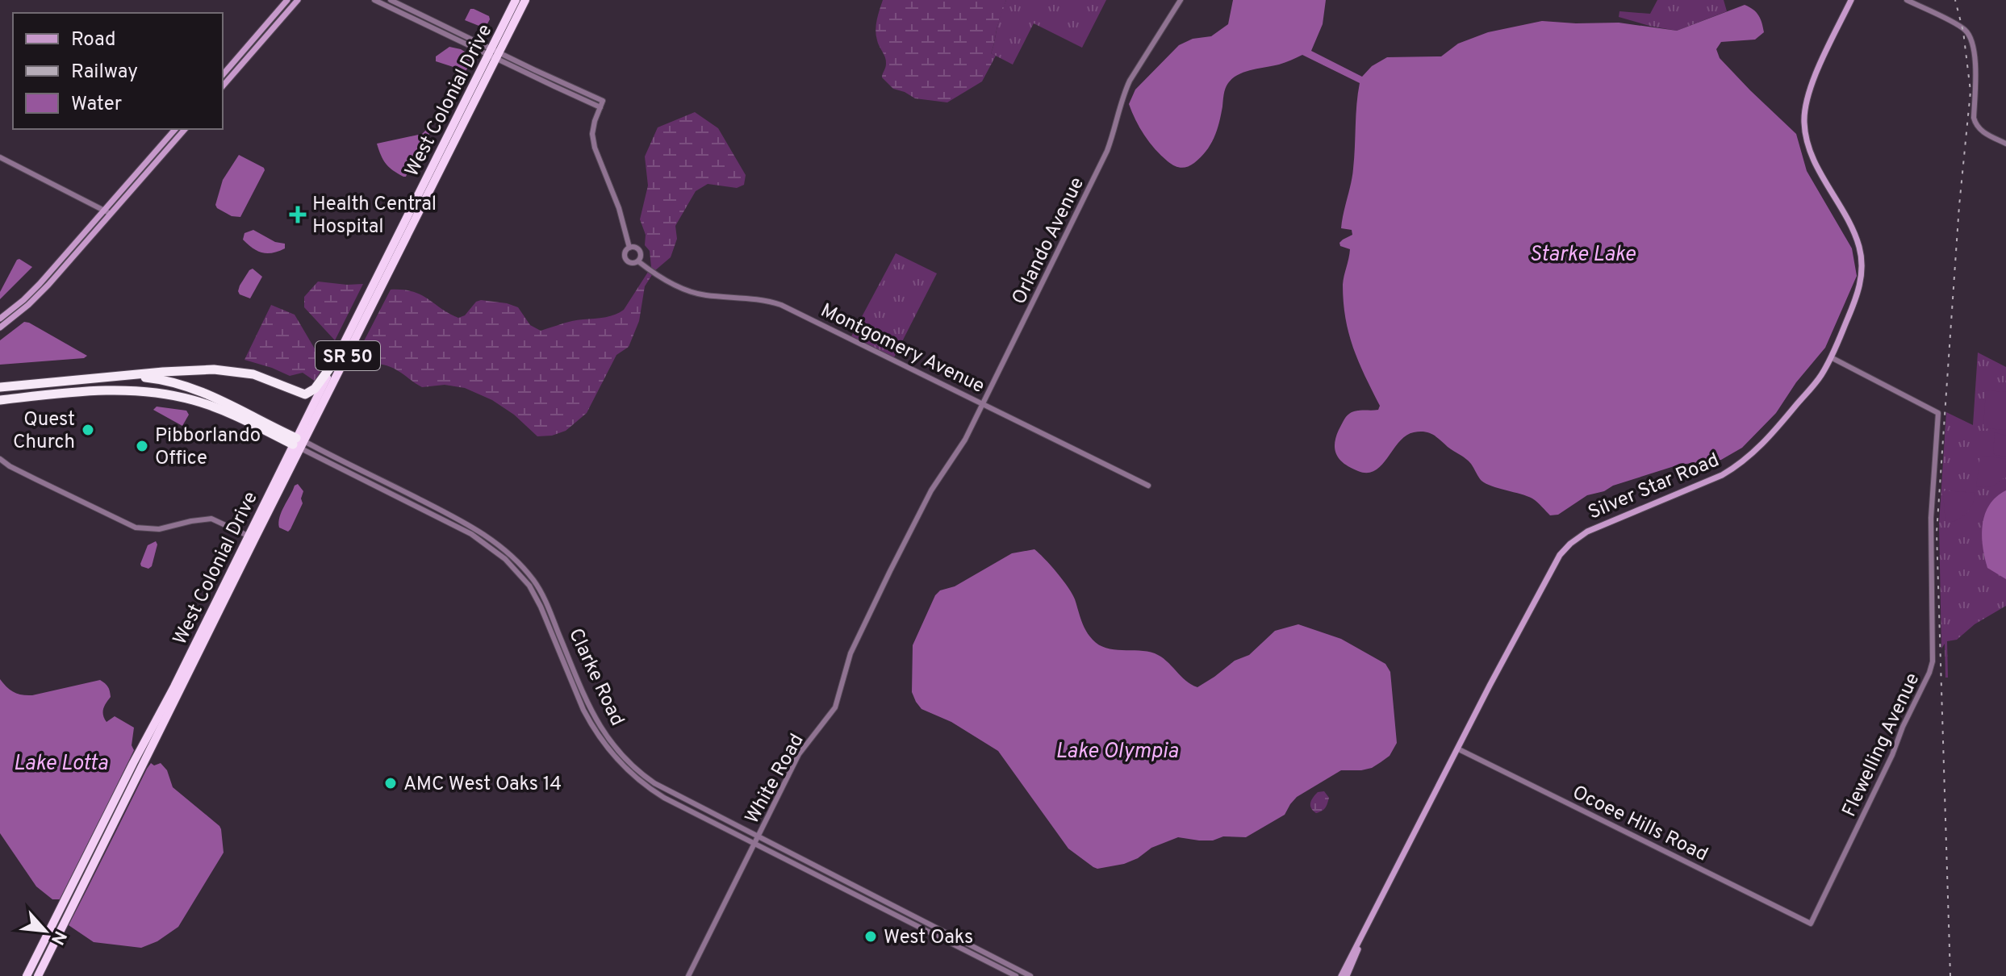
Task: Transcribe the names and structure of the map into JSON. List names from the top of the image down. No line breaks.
{"streets":{"highway":["West Colonial Drive","SR 50"],"main road":["Silver Star Road"],"street":["Orlando Avenue","Montgomery Avenue","Clarke Road","Flewelling Avenue","White Road","Ocoee Hills Road"]},"crossings":[["West Colonial Drive","Clarke Road"],["Orlando Avenue","Montgomery Avenue"],["Orlando Avenue","White Road"],["Silver Star Road","Flewelling Avenue"],["Silver Star Road","Ocoee Hills Road"],["Clarke Road","White Road"],["Flewelling Avenue","Ocoee Hills Road"]],"water":["Starke Lake","Lake Olympia","Lake Lotta"],"places":{"health":["Health Central Hospital"],"other":["Quest Church","Pibborlando Office","AMC West Oaks 14","West Oaks"]},"legend":["Road","Railway","Water"],"north":"bottom right"}
